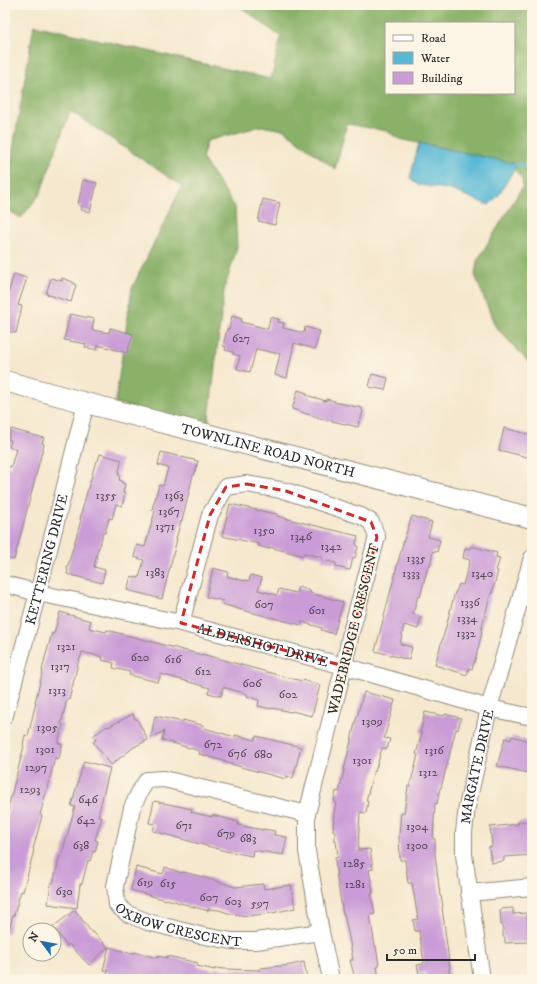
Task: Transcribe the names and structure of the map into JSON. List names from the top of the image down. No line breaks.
{"streets":{"main road":["TOWNLINE ROAD NORTH"],"street":["KETTERING DRIVE","WADEBRIDGE CRESCENT","ALDERSHOT DRIVE","MARGATE DRIVE","OXBOW CRESCENT"]},"crossings":[["TOWNLINE ROAD NORTH","KETTERING DRIVE"],["KETTERING DRIVE","ALDERSHOT DRIVE"],["WADEBRIDGE CRESCENT","ALDERSHOT DRIVE"],["WADEBRIDGE CRESCENT","OXBOW CRESCENT"],["ALDERSHOT DRIVE","MARGATE DRIVE"]],"house_numbers":["627","1355","1363","1367","1371","1350","1346","1342","1335","1383","1333","1340","1336","607","601","1334","1332","1321","620","616","1317","612","606","1313","602","1309","1305","672","1301","1316","676","680","1301","1297","1312","1293","646","642","671","1304","679","683","638","1300","1285","619","615","1281","630","607","603","597"],"legend":["Road","Water","Building"],"scale_bar":"50 m","north":"top left"}
